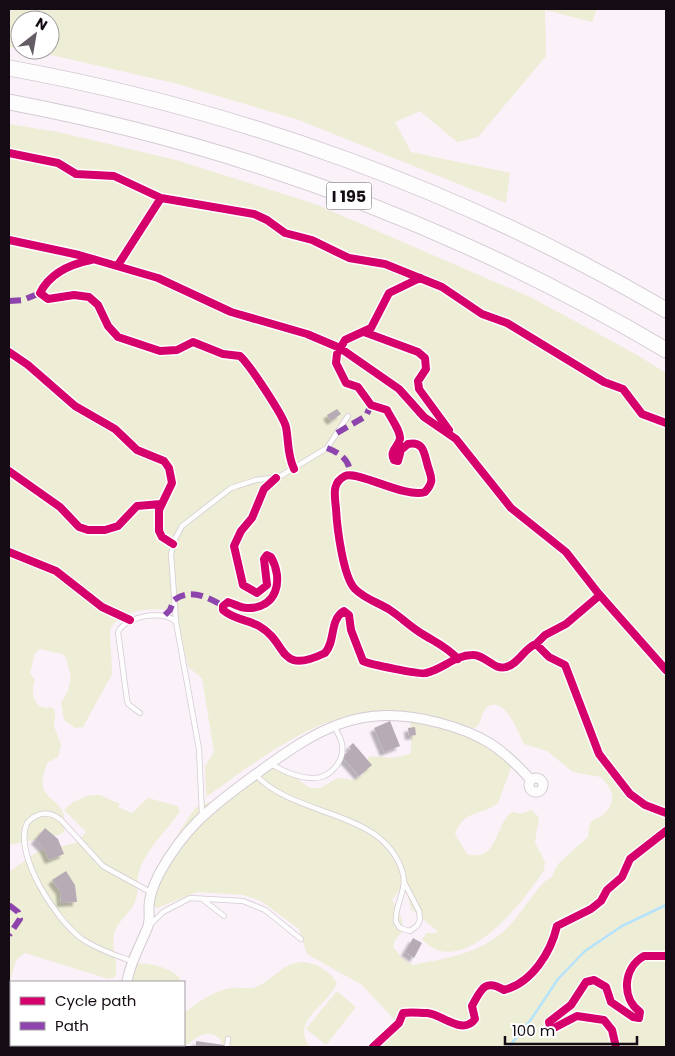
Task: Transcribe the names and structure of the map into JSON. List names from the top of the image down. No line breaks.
{"streets":{"highway":["I 195"]},"legend":["Cycle path","Path"],"scale_bar":"100 m","north":"top right"}
